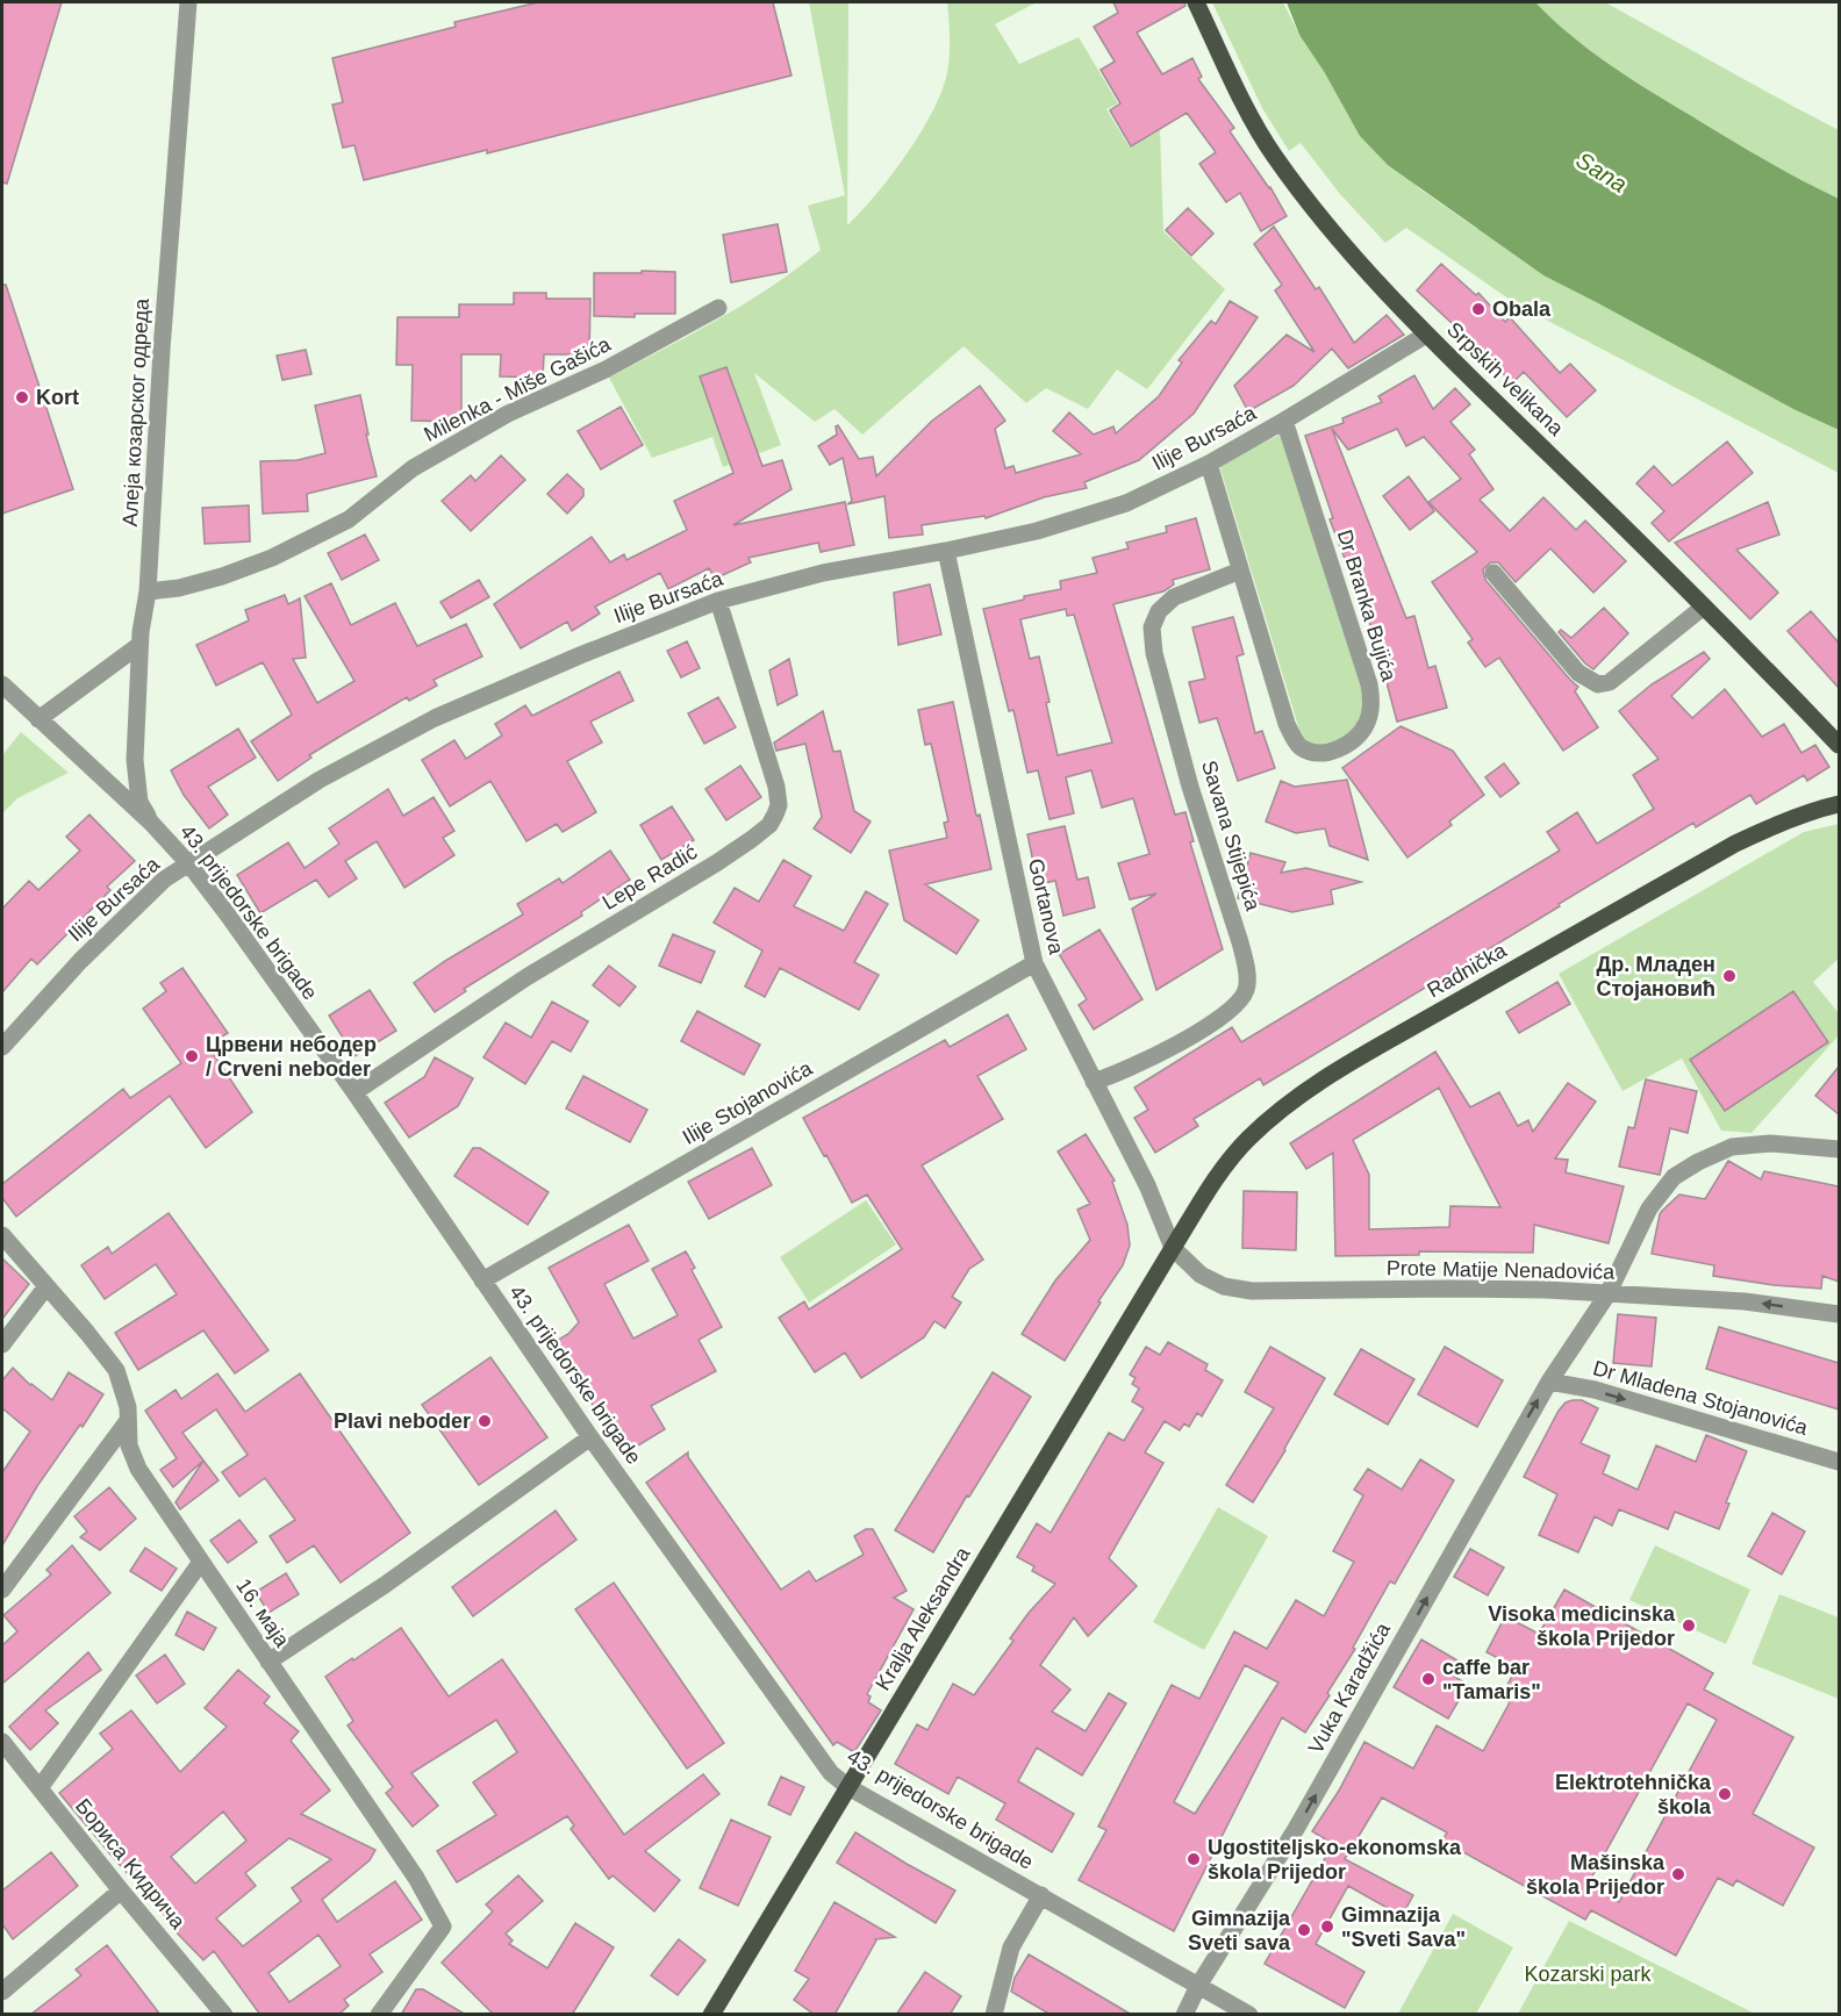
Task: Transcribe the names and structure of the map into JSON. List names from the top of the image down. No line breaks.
{"streets":{"main road":["Srpskih velikana","Radnička","Kralja Aleksandra"],"street":["Milenka - Miše Gašića","Алеја козарског одреда","Ilije Bursaća","Dr Branka Bujića","Savana Stijepića","Lepe Radić","Gortanova","43. prijedorske brigade","Ilije Stojanovića","Prote Matije Nenadovića","Dr Mladena Stojanovića","16. маја","Vuka Karadžića","Бориса Kидрича"]},"crossings":[["Srpskih velikana","Ilije Bursaća"],["Milenka - Miše Gašića","Алеја козарског одреда"],["Алеја козарског одреда","43. prijedorske brigade"],["Ilije Bursaća","Dr Branka Bujića"],["Ilije Bursaća","Lepe Radić"],["Ilije Bursaća","Gortanova"],["Ilije Bursaća","43. prijedorske brigade"],["Dr Branka Bujića","Savana Stijepića"],["Savana Stijepića","Gortanova"],["Lepe Radić","43. prijedorske brigade"],["Gortanova","Radnička"],["Gortanova","Ilije Stojanovića"],["Gortanova","Prote Matije Nenadovića"],["Gortanova","Kralja Aleksandra"],["43. prijedorske brigade","Ilije Stojanovića"],["43. prijedorske brigade","Kralja Aleksandra"],["43. prijedorske brigade","Vuka Karadžića"],["Radnička","Prote Matije Nenadovića"],["Radnička","Kralja Aleksandra"],["Prote Matije Nenadovića","Kralja Aleksandra"],["Prote Matije Nenadovića","Vuka Karadžića"],["Dr Mladena Stojanovića","Vuka Karadžića"]],"one_way":["Dr Mladena Stojanovića","Vuka Karadžića"],"water":["Sana"],"parks":["Kozarski park"],"places":["Obala","Kort","Др. Младен Стојановић","Црвени небодер / Crveni neboder","Plavi neboder","Visoka medicinska škola Prijedor","caffe bar \"Tamaris\"","Elektrotehnička škola","Ugostiteljsko-ekonomska škola Prijedor","Mašinska škola Prijedor","Gimnazija \"Sveti Sava\"","Gimnazija Sveti sava"]}
